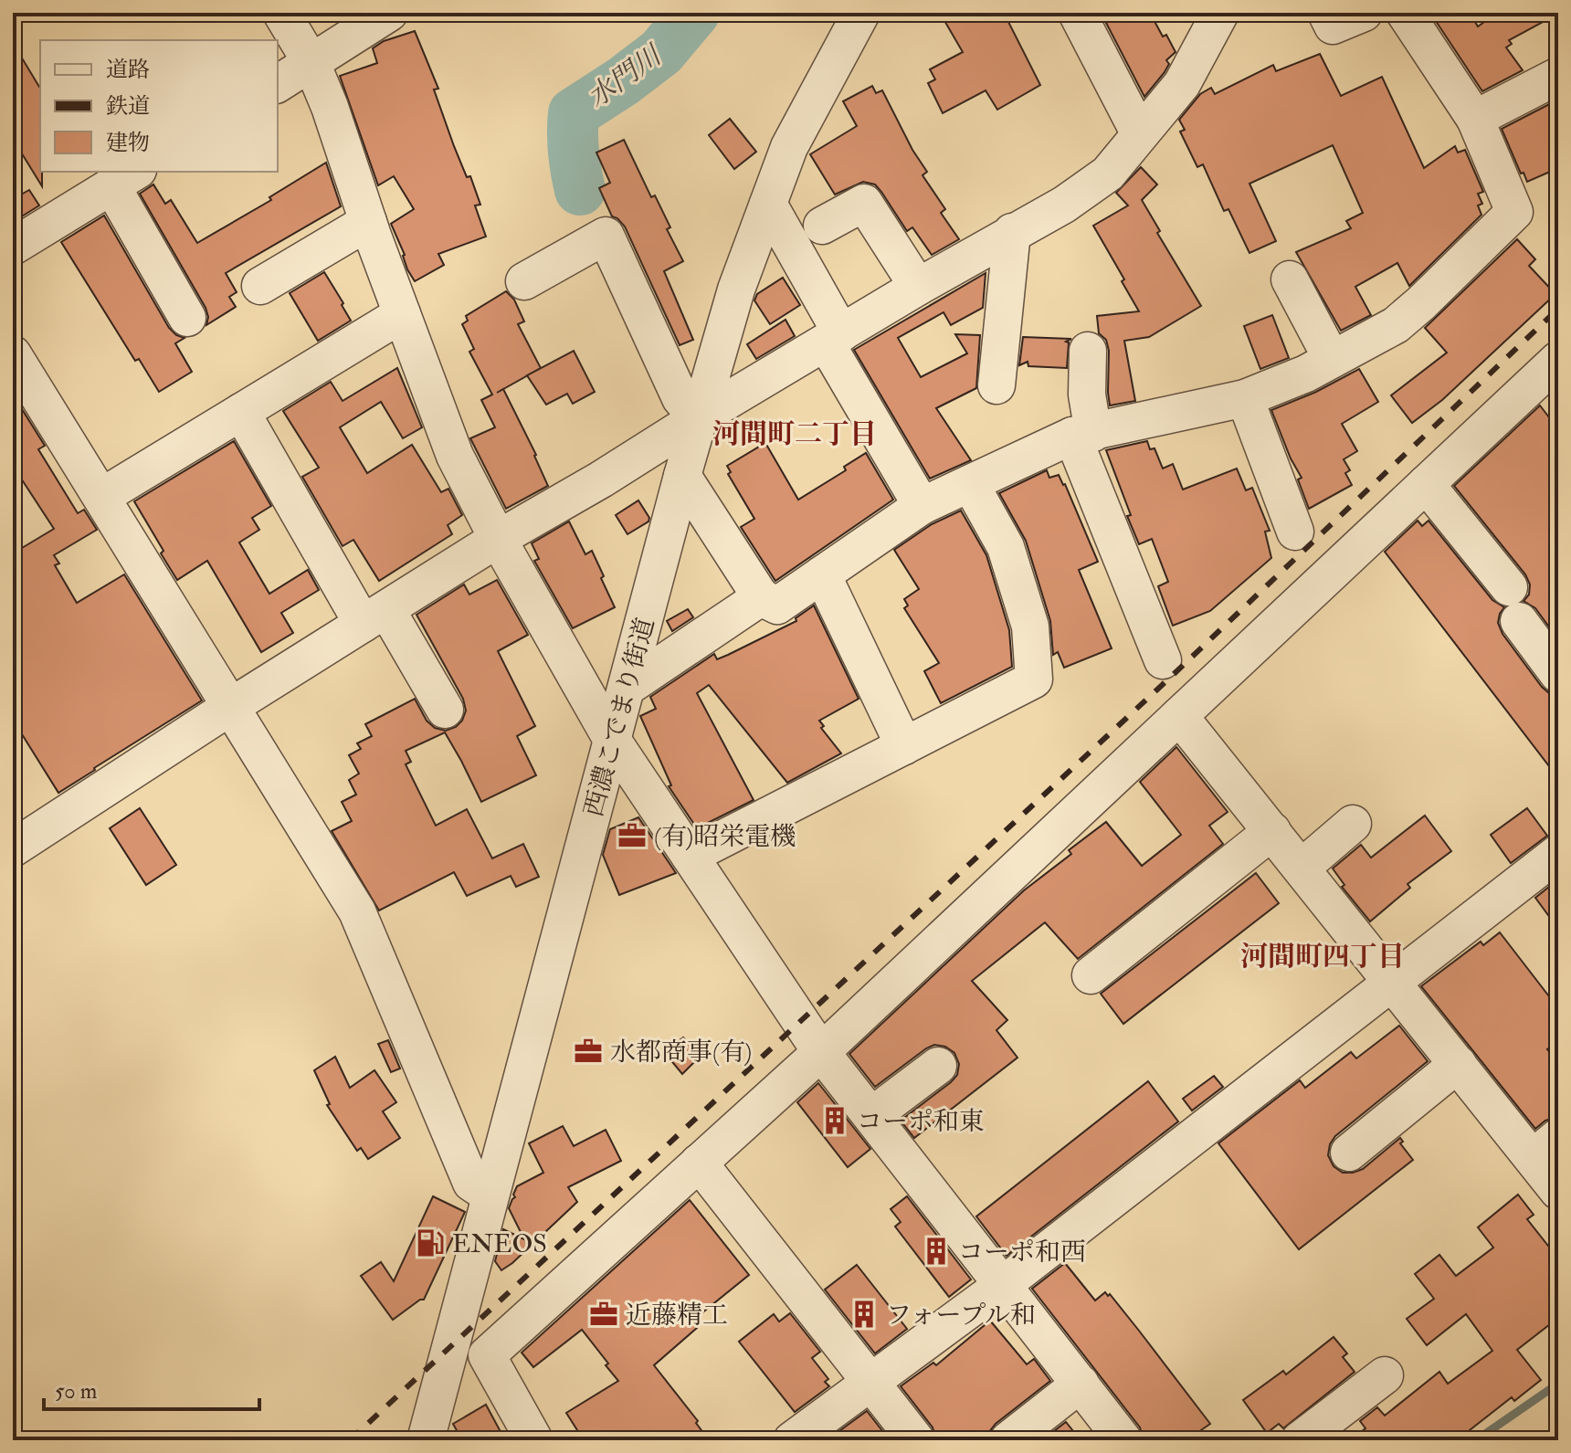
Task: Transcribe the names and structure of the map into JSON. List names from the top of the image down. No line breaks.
{"streets":{"street":["西濃こでまり街道"]},"districts":["河間町二丁目","河間町四丁目"],"water":["水門川"],"places":{"office":["(有)昭栄電機","水都商事(有)","近藤精工"],"building":["コーポ和東","コーポ和西","フォープル和"],"fuel station":["ENEOS"]},"legend":["道路","鉄道","建物"],"scale_bar":"50 m"}
